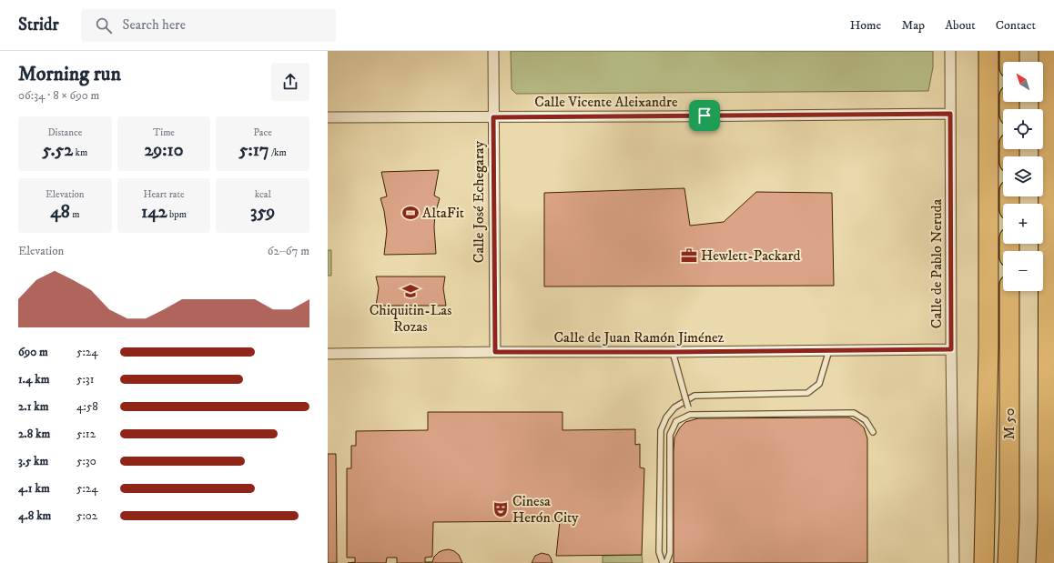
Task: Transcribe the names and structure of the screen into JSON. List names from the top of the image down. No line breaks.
{"streets":{"highway":["M 50"],"street":["Calle Vicente Aleixandre","Calle José Echegaray","Calle de Pablo Neruda","Calle de Juan Ramón Jiménez"]},"crossings":[["Calle Vicente Aleixandre","Calle José Echegaray"],["Calle Vicente Aleixandre","Calle de Pablo Neruda"],["Calle José Echegaray","Calle de Juan Ramón Jiménez"],["Calle de Pablo Neruda","Calle de Juan Ramón Jiménez"]],"places":{"sports":["AltaFit"],"office":["Hewlett-Packard"],"school or university":["Chiquitin-Las Rozas"],"theatre":["Cinesa Herón City"]},"north":"top left","page":{"header":"Stridr","search":"Search here","nav":["Home","Map","About","Contact"],"heading":["Morning run","06:34 · 8 × 690 m"],"map_buttons":["+","−"],"stats":[["Distance","5.52 km"],["Time","29:10"],["Pace","5:17 /km"],["Elevation","48 m"],["Heart rate","142 bpm"],["kcal","359"]],"chart":["Elevation","62–67 m"],"list":[{"name":"690 m","note":"5:24"},{"name":"1.4 km","note":"5:31"},{"name":"2.1 km","note":"4:58"},{"name":"2.8 km","note":"5:12"},{"name":"3.5 km","note":"5:30"},{"name":"4.1 km","note":"5:24"},{"name":"4.8 km","note":"5:02"}]}}
